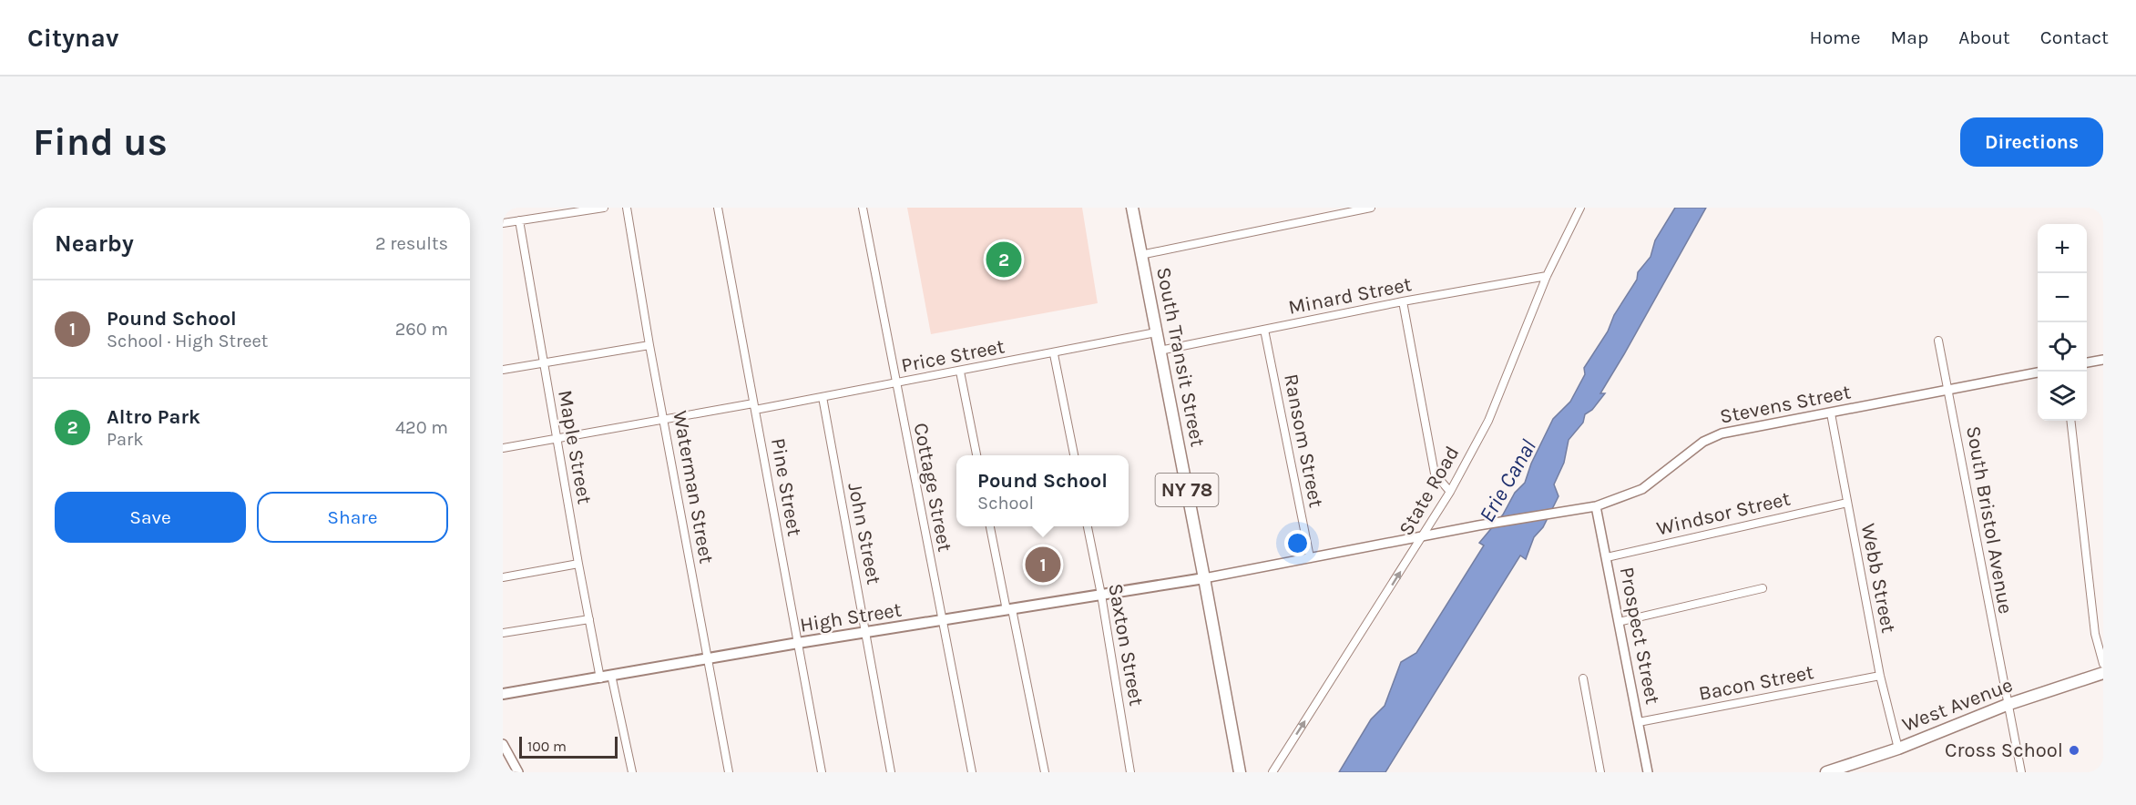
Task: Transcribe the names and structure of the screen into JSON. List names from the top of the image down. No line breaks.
{"streets":{"highway":["South Transit Street","NY 78","West Avenue"],"main road":["High Street"],"street":["Minard Street","Price Street","Stevens Street","Ransom Street","Maple Street","Waterman Street","Pine Street","Cottage Street","State Road","Windsor Street","South Bristol Avenue","John Street","Webb Street","Prospect Street","Saxton Street","Bacon Street"]},"crossings":[["Minard Street","South Transit Street"],["Minard Street","Ransom Street"],["Minard Street","State Road"],["Price Street","South Transit Street"],["Price Street","Maple Street"],["Price Street","Waterman Street"],["Price Street","Pine Street"],["Price Street","Cottage Street"],["Price Street","John Street"],["South Transit Street","Stevens Street"],["South Transit Street","High Street"],["Stevens Street","Ransom Street"],["Stevens Street","State Road"],["Stevens Street","South Bristol Avenue"],["Stevens Street","Webb Street"],["Stevens Street","High Street"],["Stevens Street","Prospect Street"],["Maple Street","High Street"],["Waterman Street","High Street"],["Pine Street","High Street"],["Cottage Street","High Street"],["Windsor Street","Webb Street"],["Windsor Street","Prospect Street"],["South Bristol Avenue","West Avenue"],["John Street","High Street"],["Webb Street","Bacon Street"],["Webb Street","West Avenue"],["High Street","Saxton Street"],["Prospect Street","Bacon Street"]],"one_way":["State Road"],"water":["Erie Canal"],"places":["Cross School"],"scale_bar":"100 m","page":{"header":"Citynav","nav":["Home","Map","About","Contact"],"buttons":["Directions",["Save","Share"]],"title":"Find us","heading":["Nearby","2 results"],"map_buttons":["+","−"],"pins":["2","1"],"list":[{"mark":"1","name":"Pound School","note":"School · High Street","value":"260 m"},{"mark":"2","name":"Altro Park","note":"Park","value":"420 m"}],"popup":["Pound School","School"],"scale":"100 m"}}
